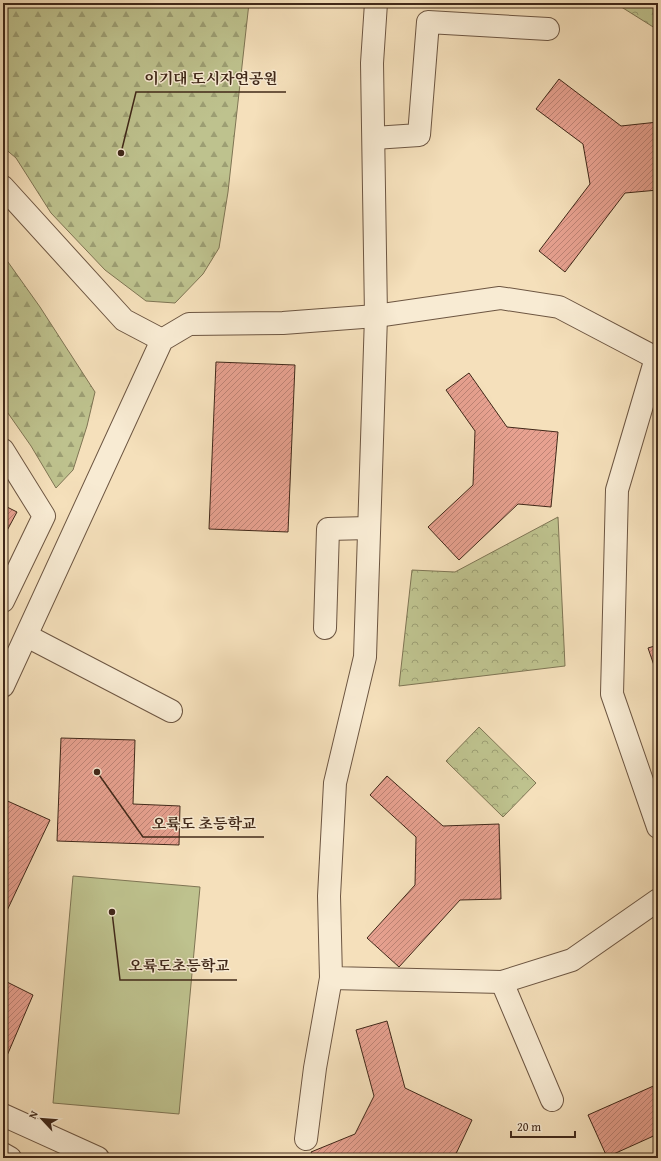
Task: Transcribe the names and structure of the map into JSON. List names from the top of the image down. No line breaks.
{"places":["이기대 도시자연공원","오륙도 초등학교","오륙도초등학교"],"scale_bar":"20 m","north":"top left"}
